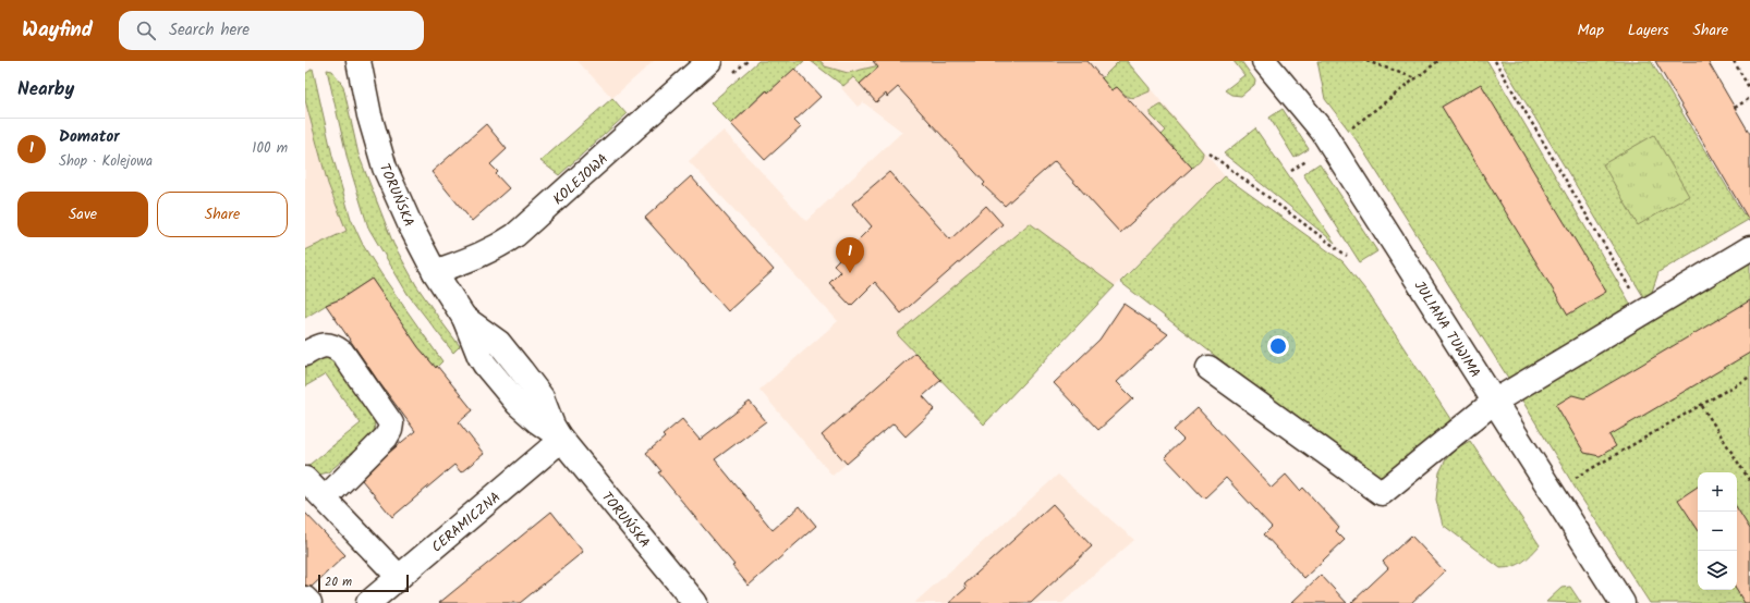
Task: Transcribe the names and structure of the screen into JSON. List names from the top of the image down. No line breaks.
{"streets":{"street":["KOLEJOWA","TORUŃSKA","JULIANA TUWIMA","CERAMICZNA"]},"crossings":[["KOLEJOWA","TORUŃSKA"],["TORUŃSKA","CERAMICZNA"]],"scale_bar":"20 m","page":{"header":"Wayfind","search":"Search here","nav":["Map","Layers","Share"],"heading":"Nearby","list":[{"mark":"1","name":"Domator","note":"Shop · Kolejowa","value":"100 m"}],"buttons":["Save","Share"],"pins":"1","map_buttons":["+","−"],"scale":"20 m"}}
